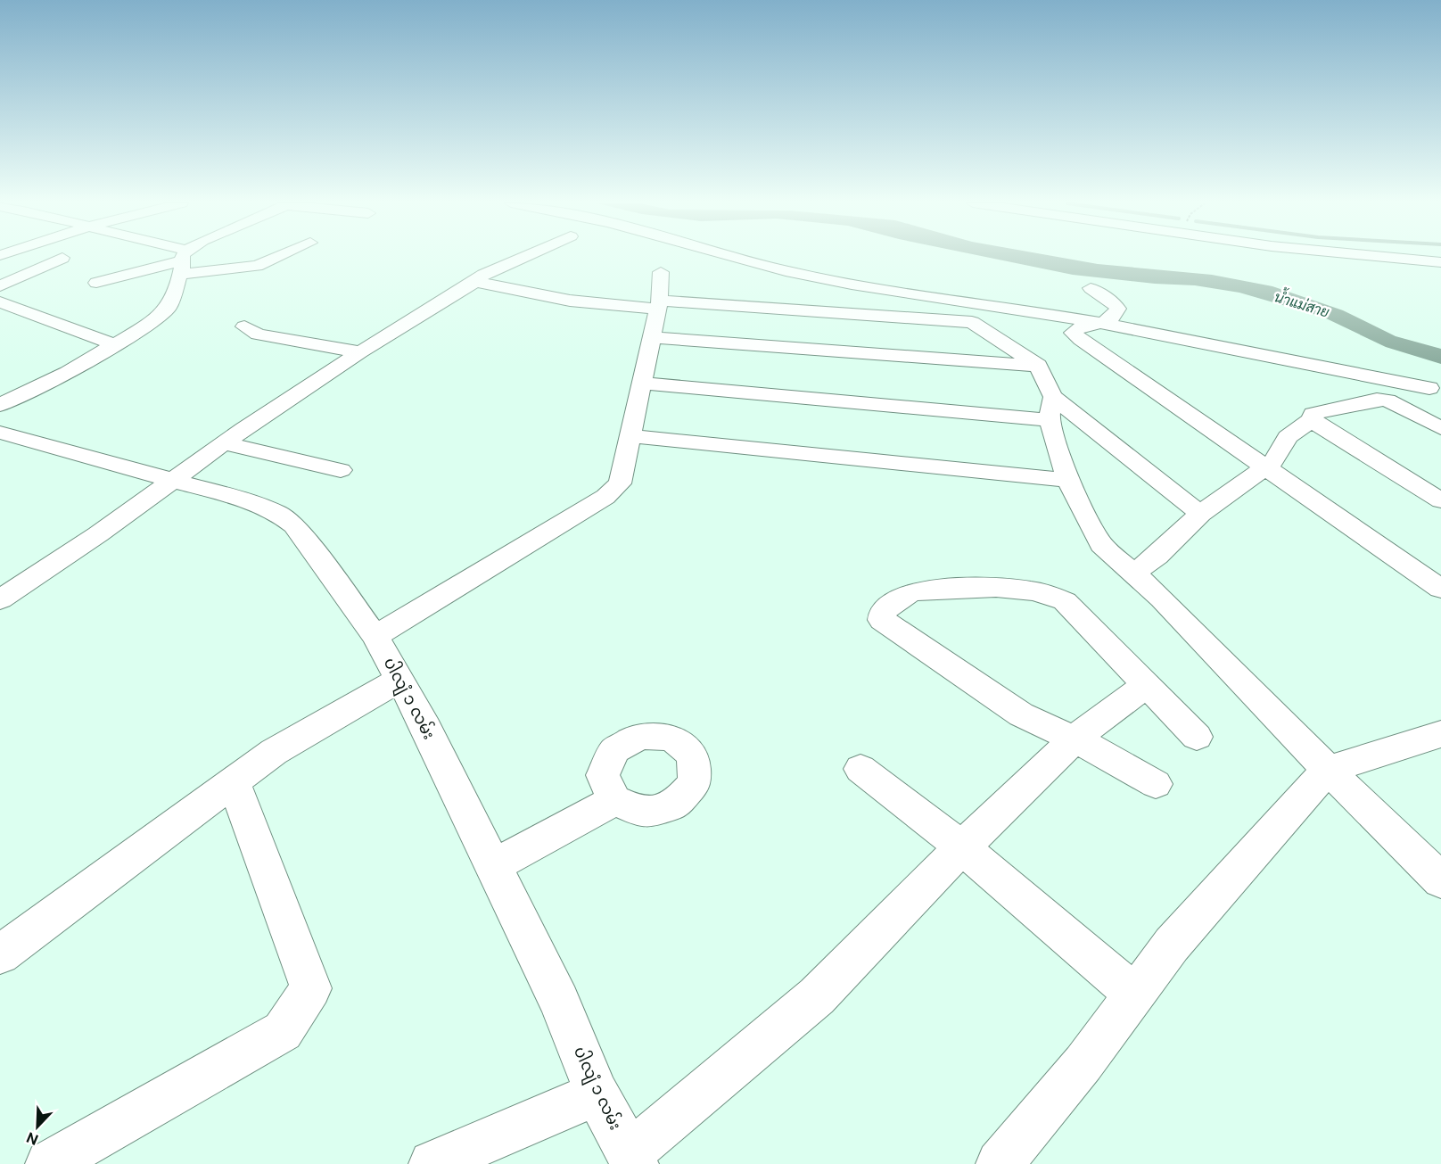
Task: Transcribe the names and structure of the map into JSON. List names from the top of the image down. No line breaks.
{"streets":{"street":["ပါလျံ ၁ လမ်း"]},"water":["น้ำแม่สาย"],"north":"bottom left"}
